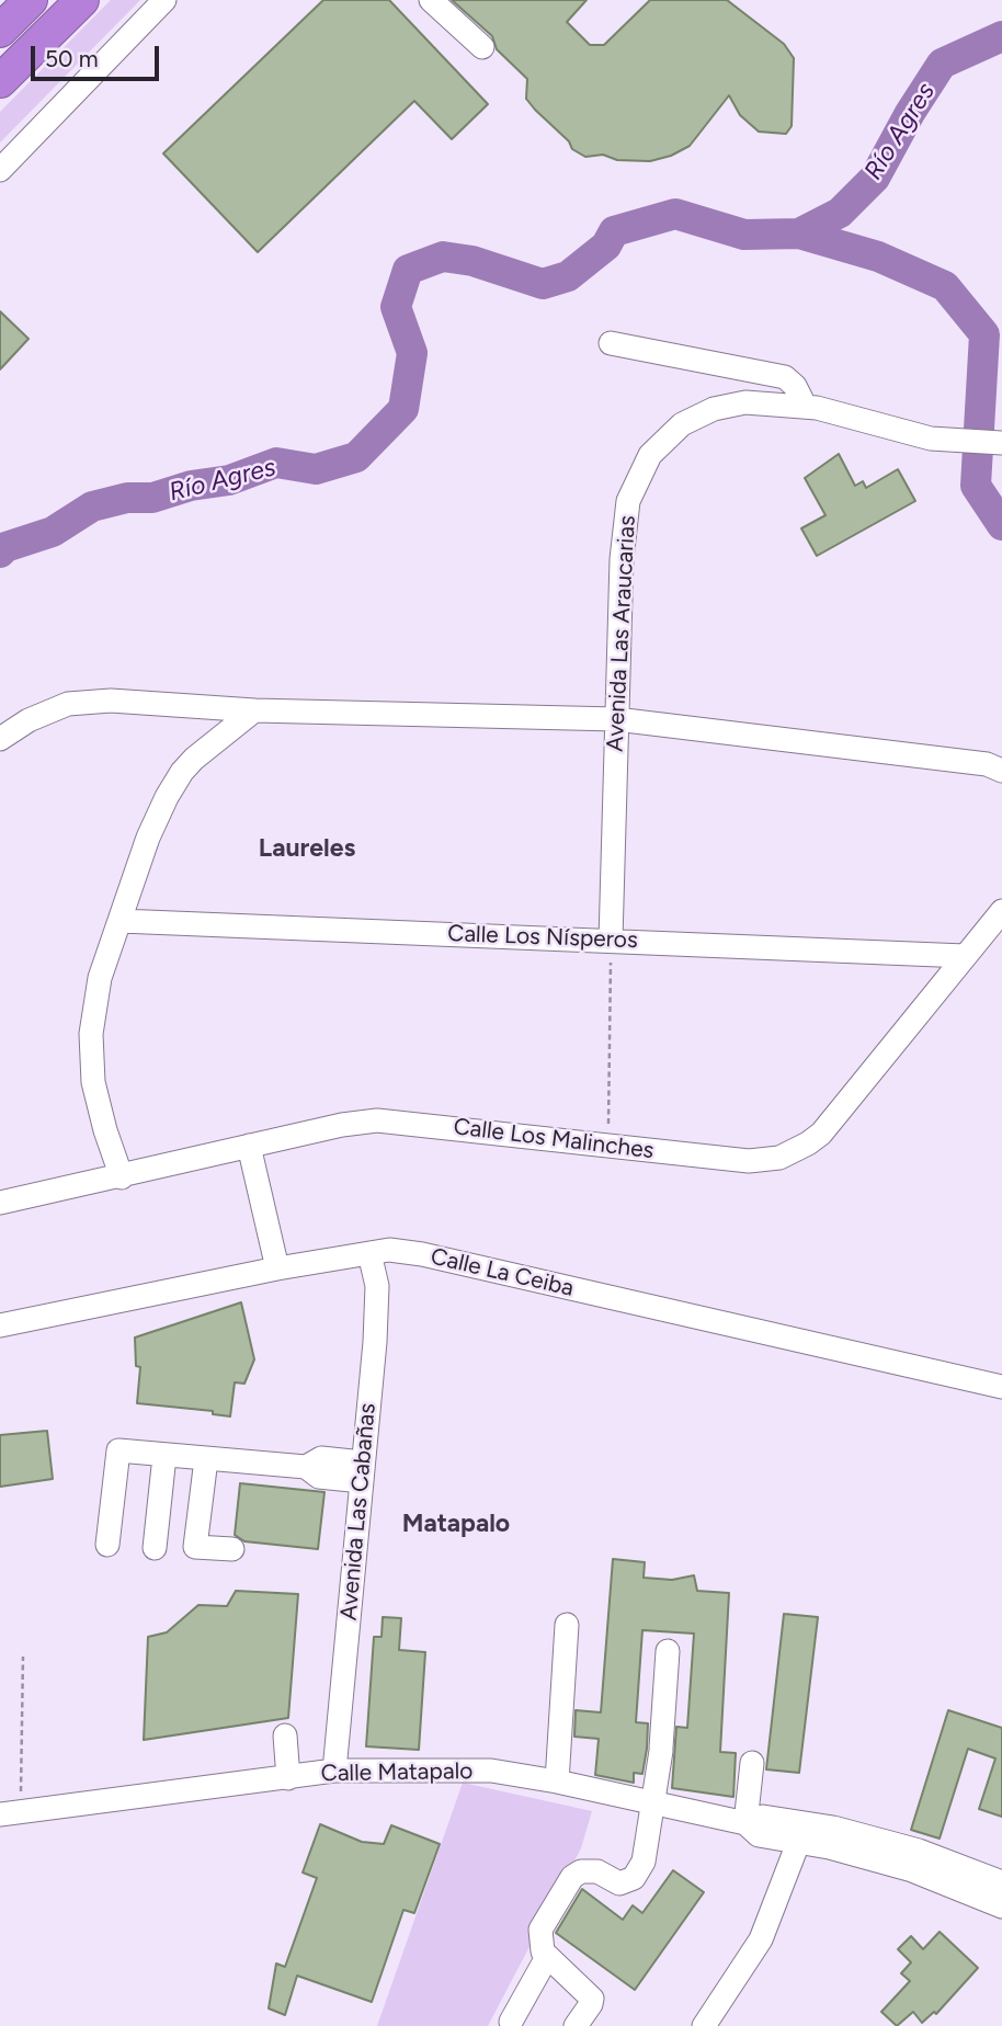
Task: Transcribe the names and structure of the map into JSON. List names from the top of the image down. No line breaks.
{"streets":{"street":["Avenida Las Araucarias","Calle Los Nísperos","Calle Los Malinches","Calle La Ceiba","Avenida Las Cabañas","Calle Matapalo"]},"crossings":[["Avenida Las Araucarias","Calle Los Nísperos"],["Calle Los Nísperos","Calle Los Malinches"],["Calle La Ceiba","Avenida Las Cabañas"],["Avenida Las Cabañas","Calle Matapalo"]],"districts":["Laureles","Matapalo"],"water":["Río Agres"],"scale_bar":"50 m"}
